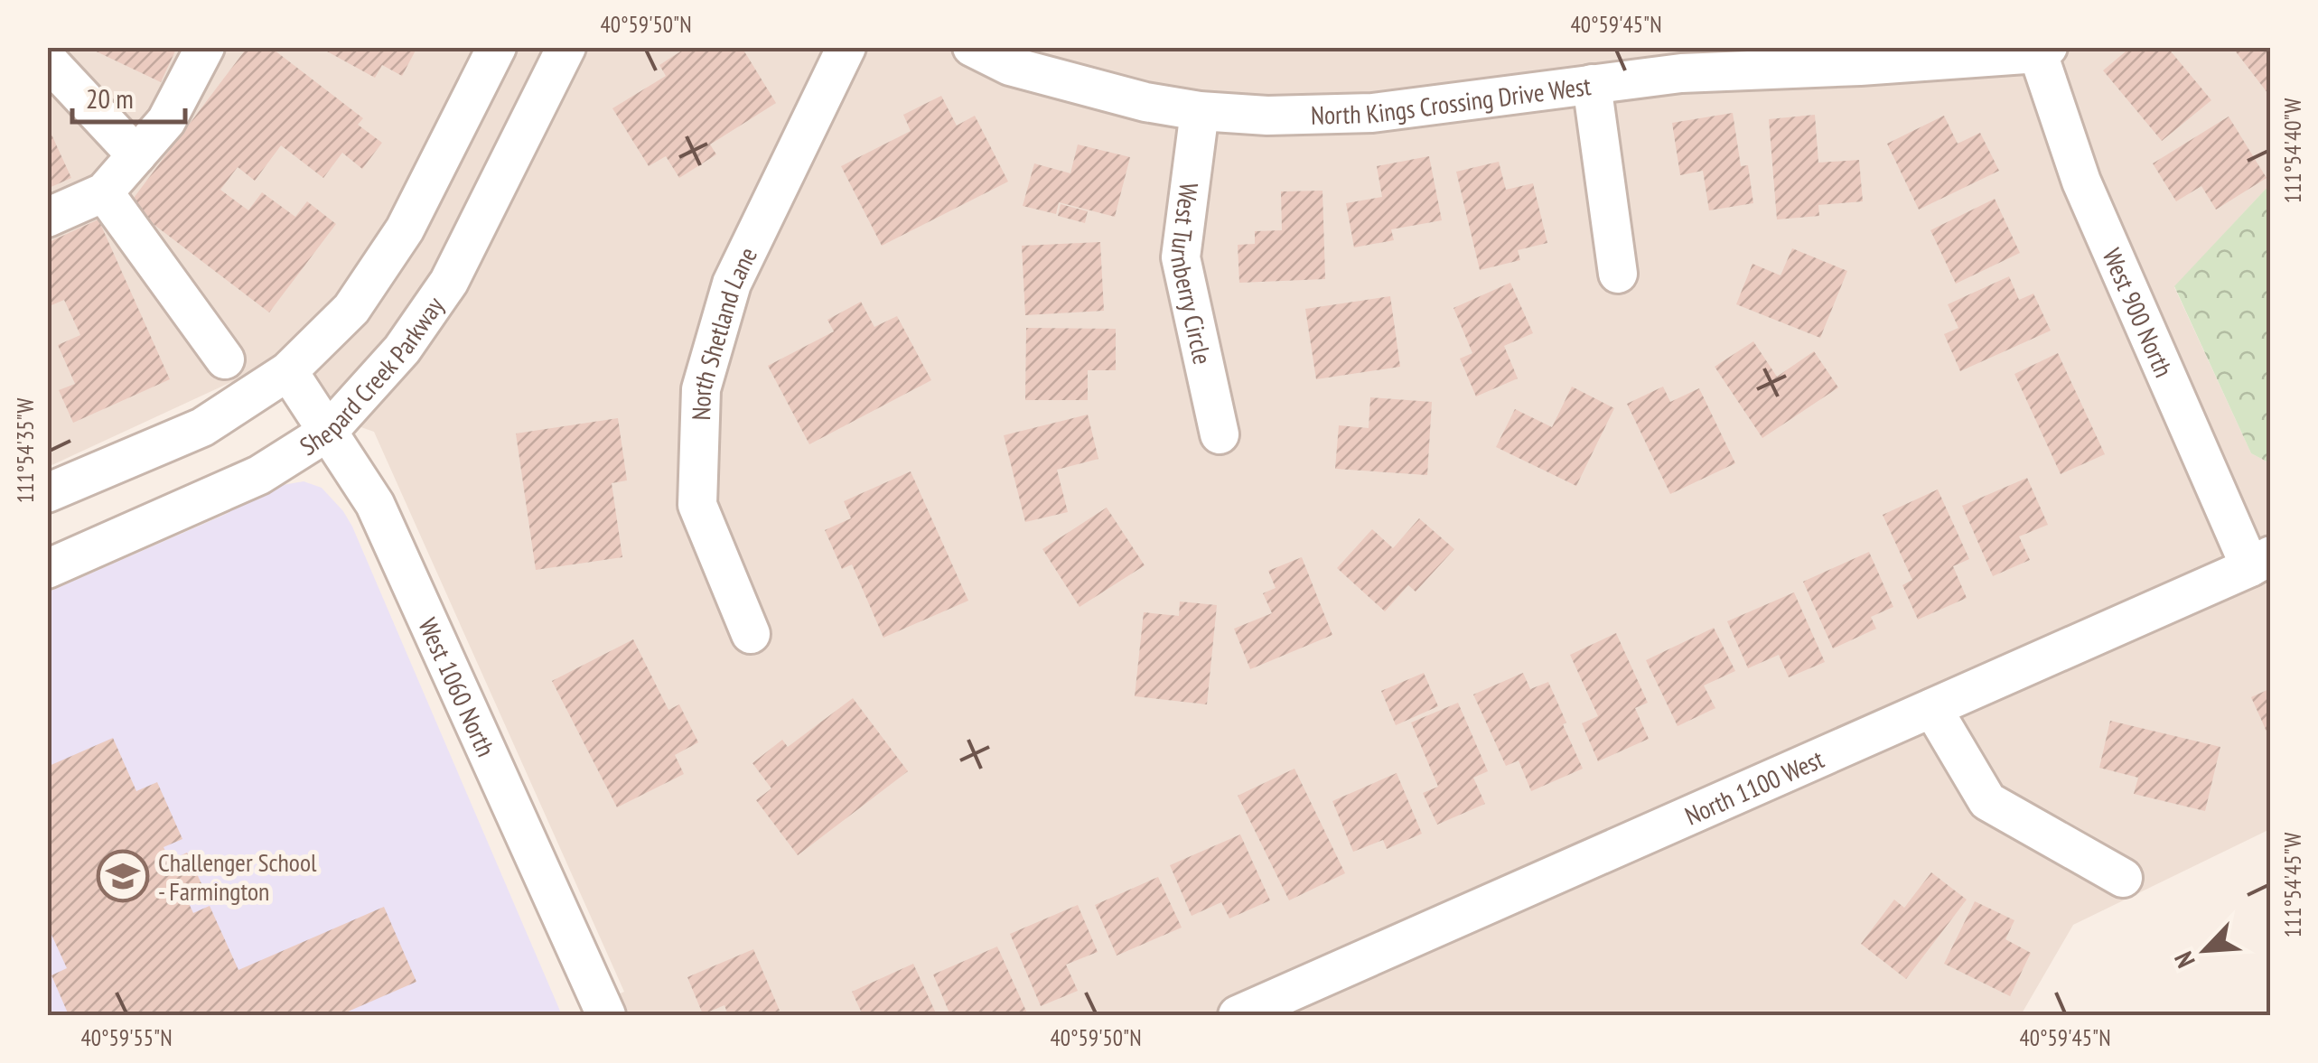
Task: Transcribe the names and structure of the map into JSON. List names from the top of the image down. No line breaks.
{"streets":{"street":["North Kings Crossing Drive West","West Turnberry Circle","West 900 North","North Shetland Lane","Shepard Creek Parkway","West 1060 North","North 1100 West"]},"crossings":[["North Kings Crossing Drive West","West Turnberry Circle"],["North Kings Crossing Drive West","West 900 North"],["West 900 North","North 1100 West"],["Shepard Creek Parkway","West 1060 North"]],"places":{"school or university":["Challenger School - Farmington"]},"scale_bar":"20 m","north":"bottom left","coordinates":["40°59'50\"N","40°59'45\"N","111°54'40\"W","111°54'35\"W","111°54'45\"W","40°59'55\"N"]}
